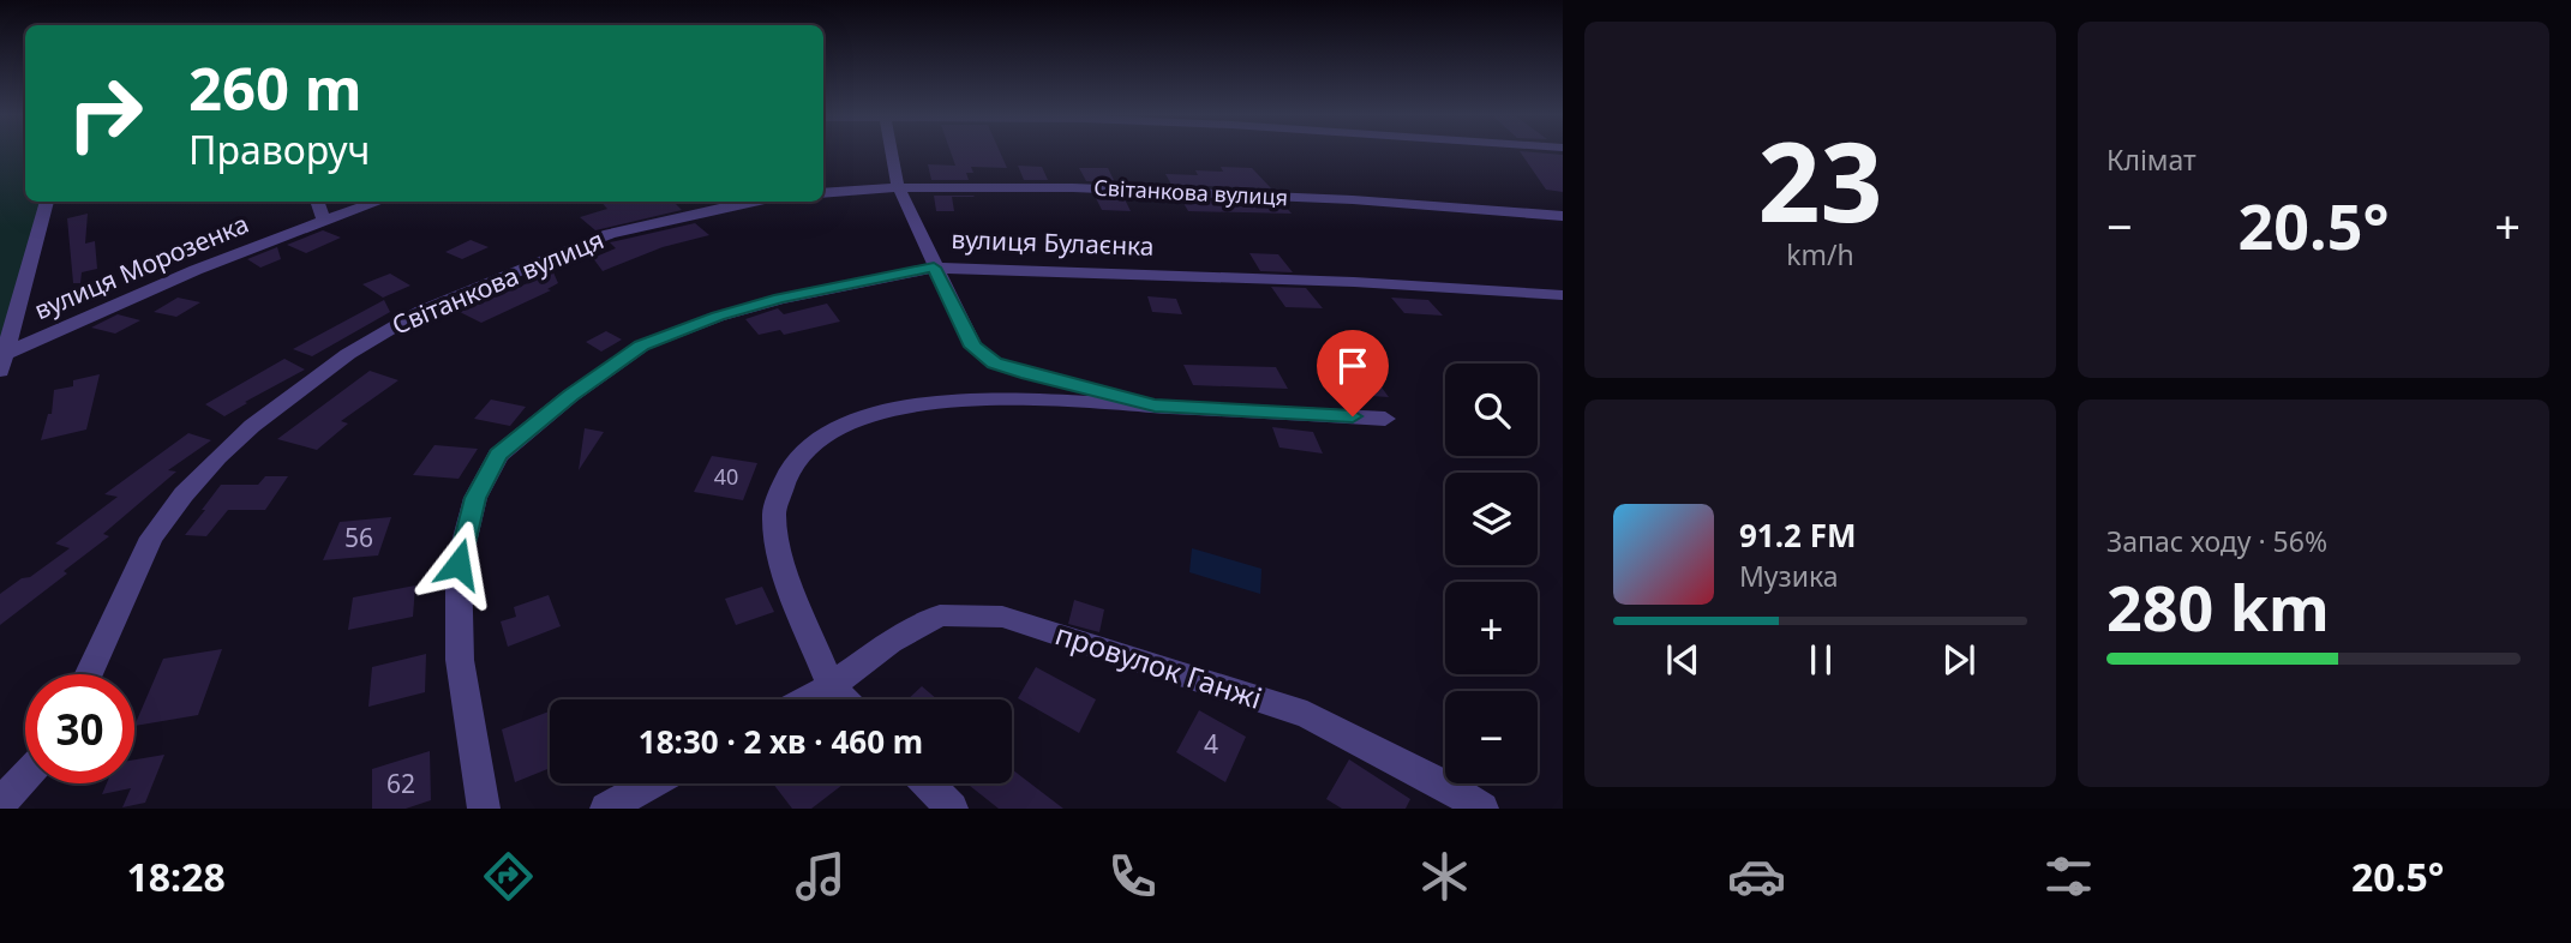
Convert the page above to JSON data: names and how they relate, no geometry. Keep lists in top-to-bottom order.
{
  "streets": {
    "street": [
      "Світанкова вулиця",
      "вулиця Булаєнка",
      "вулиця Морозенка",
      "провулок Ганжі"
    ]
  },
  "house_numbers": [
    "40",
    "56",
    "4",
    "62"
  ],
  "page": {
    "tile": [
      ["23", "km/h"],
      "Клімат",
      ["Запас ходу · 56%", "280 km"]
    ],
    "turn": ["260 m", "Праворуч"],
    "heat": ["−", "20.5°", "+"],
    "map_buttons": ["+", "−"],
    "song": ["91.2 FM", "Музика"],
    "limit": "30",
    "trip": "18:30 · 2 хв · 460 m",
    "tabs": ["18:28", "20.5°"]
  }
}
